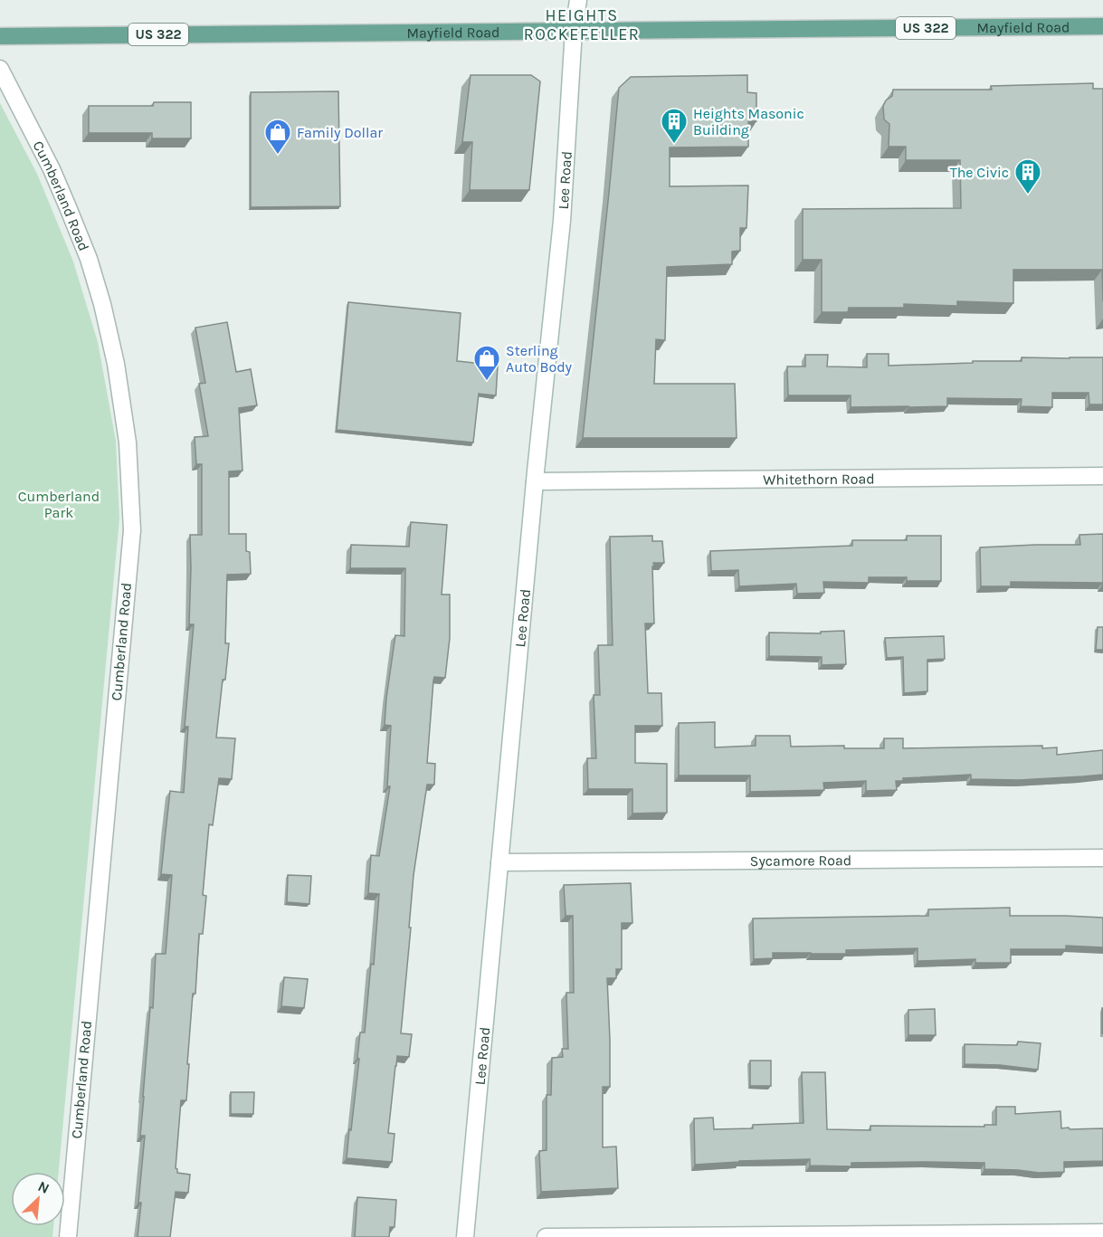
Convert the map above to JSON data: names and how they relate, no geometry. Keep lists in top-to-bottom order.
{
  "streets": {
    "main road": ["Mayfield Road", "US 322"],
    "street": [
      "Lee Road",
      "Cumberland Road",
      "Whitethorn Road",
      "Sycamore Road"
    ]
  },
  "crossings": [
    ["Mayfield Road", "Lee Road"],
    ["Lee Road", "Whitethorn Road"],
    ["Lee Road", "Sycamore Road"]
  ],
  "districts": ["HEIGHTS ROCKEFELLER"],
  "parks": ["Cumberland Park"],
  "places": {
    "building": ["Heights Masonic Building", "The Civic"],
    "shop": ["Family Dollar", "Sterling Auto Body"]
  },
  "north": "top right"
}
